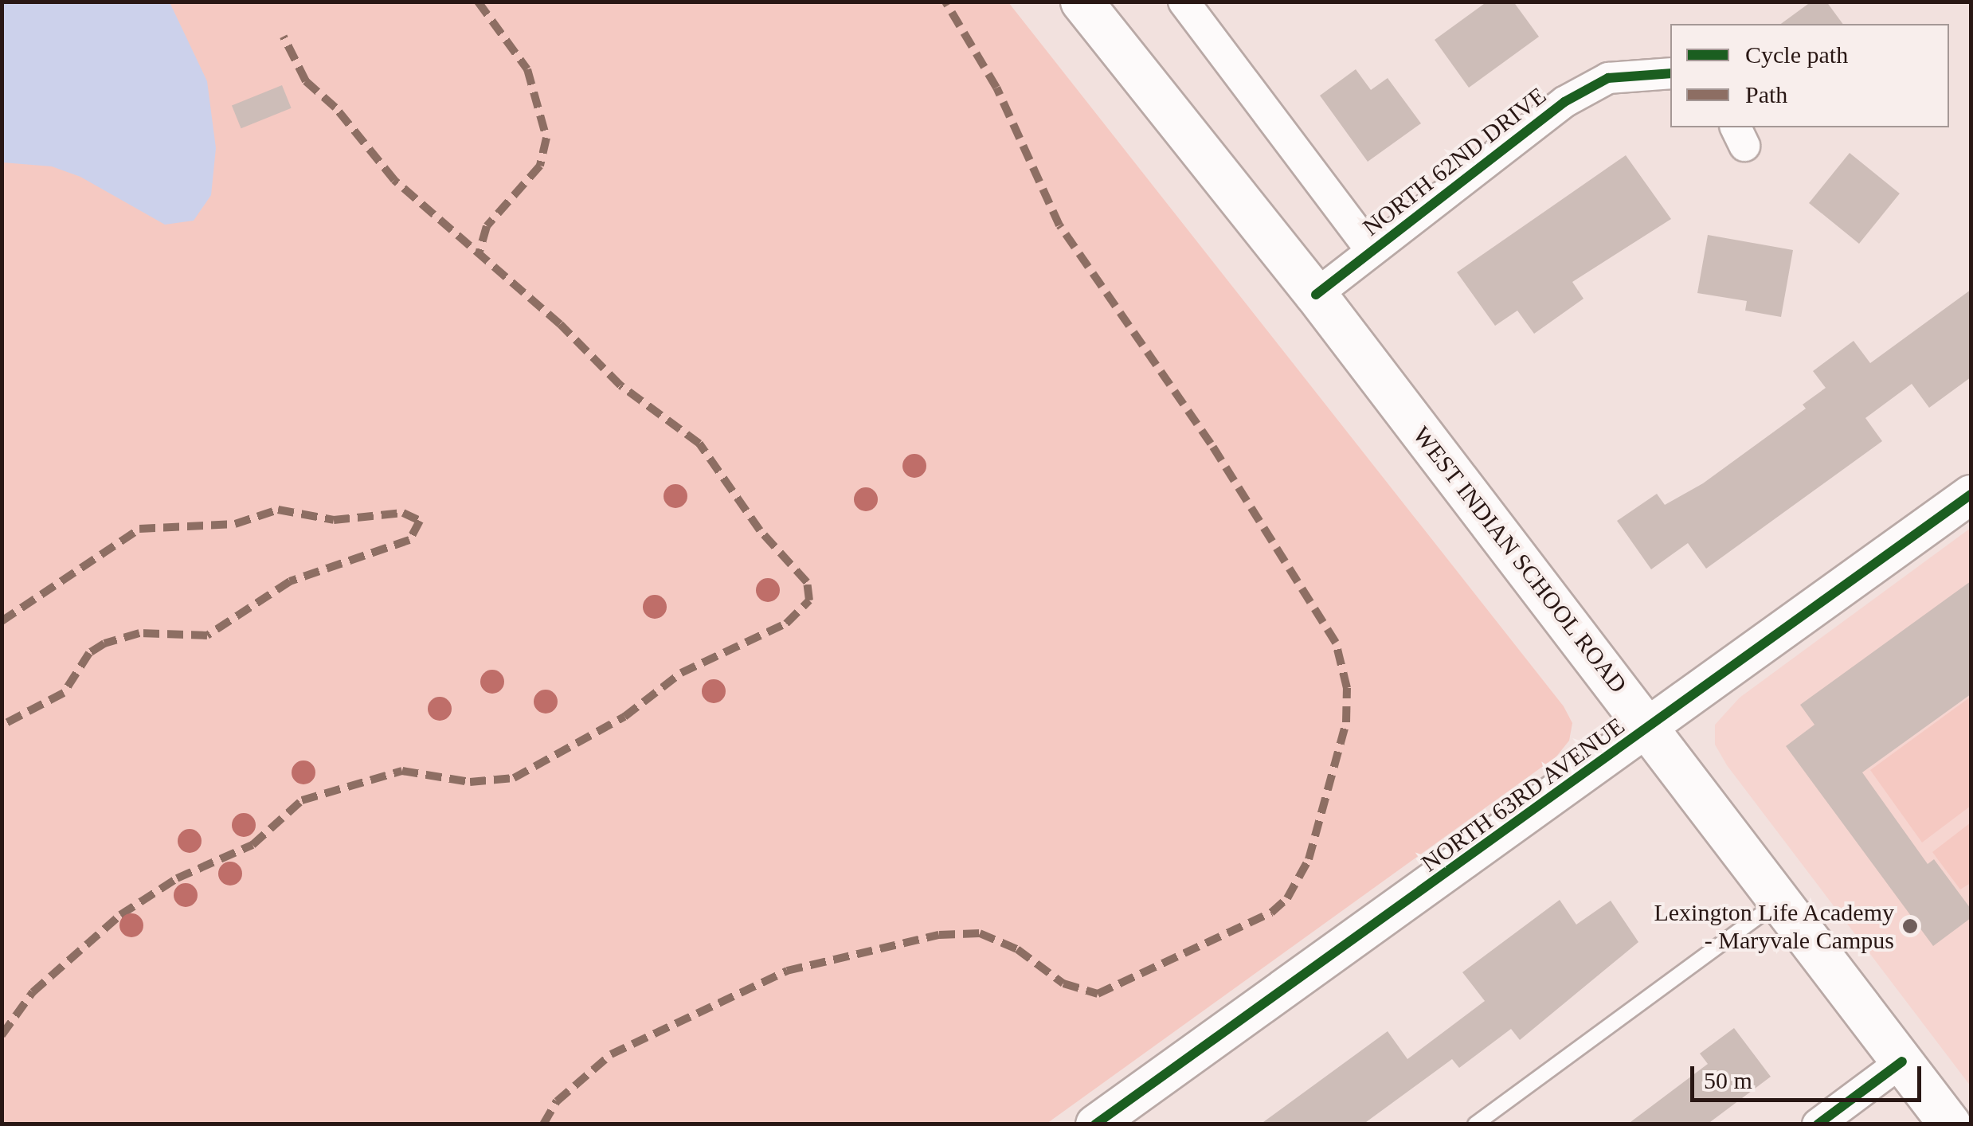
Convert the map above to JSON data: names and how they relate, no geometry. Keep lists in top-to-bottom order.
{
  "streets": {
    "main road": ["WEST INDIAN SCHOOL ROAD"],
    "street": ["NORTH 62ND DRIVE", "NORTH 63RD AVENUE"]
  },
  "crossings": [
    ["NORTH 62ND DRIVE", "WEST INDIAN SCHOOL ROAD"],
    ["WEST INDIAN SCHOOL ROAD", "NORTH 63RD AVENUE"]
  ],
  "places": ["Lexington Life Academy - Maryvale Campus"],
  "legend": ["Cycle path", "Path"],
  "scale_bar": "50 m"
}
